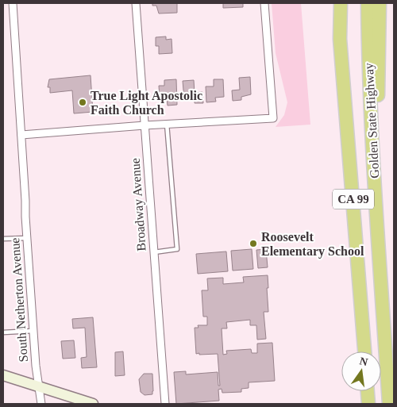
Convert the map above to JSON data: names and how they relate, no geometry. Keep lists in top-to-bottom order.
{
  "streets": {
    "highway": ["Golden State Highway", "CA 99"],
    "street": ["Broadway Avenue", "South Netherton Avenue"]
  },
  "places": ["True Light Apostolic Faith Church", "Roosevelt Elementary School"],
  "north": "top"
}
